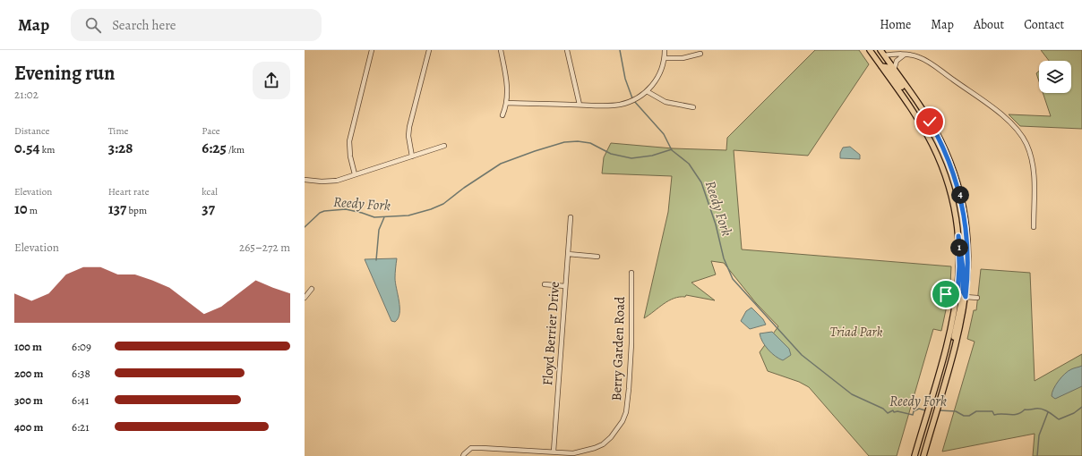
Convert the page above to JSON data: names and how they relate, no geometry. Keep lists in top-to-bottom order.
{
  "streets": {
    "street": ["Floyd Berrier Drive", "Berry Garden Road"]
  },
  "crossings": [
    ["Floyd Berrier Drive", "Berry Garden Road"]
  ],
  "water": ["Reedy Fork"],
  "parks": ["Triad Park"],
  "page": {
    "header": "Map",
    "search": "Search here",
    "nav": [
      "Home",
      "Map",
      "About",
      "Contact"
    ],
    "heading": ["Evening run", "21:02"],
    "stats": [
      ["Distance", "0.54 km"],
      ["Time", "3:28"],
      ["Pace", "6:25 /km"],
      ["Elevation", "10 m"],
      ["Heart rate", "137 bpm"],
      ["kcal", "37"]
    ],
    "pins": ["4", "1"],
    "chart": ["Elevation", "265–272 m"],
    "list": [
      {
        "name": "100 m",
        "note": "6:09"
      },
      {
        "name": "200 m",
        "note": "6:38"
      },
      {
        "name": "300 m",
        "note": "6:41"
      },
      {
        "name": "400 m",
        "note": "6:21"
      }
    ]
  }
}
